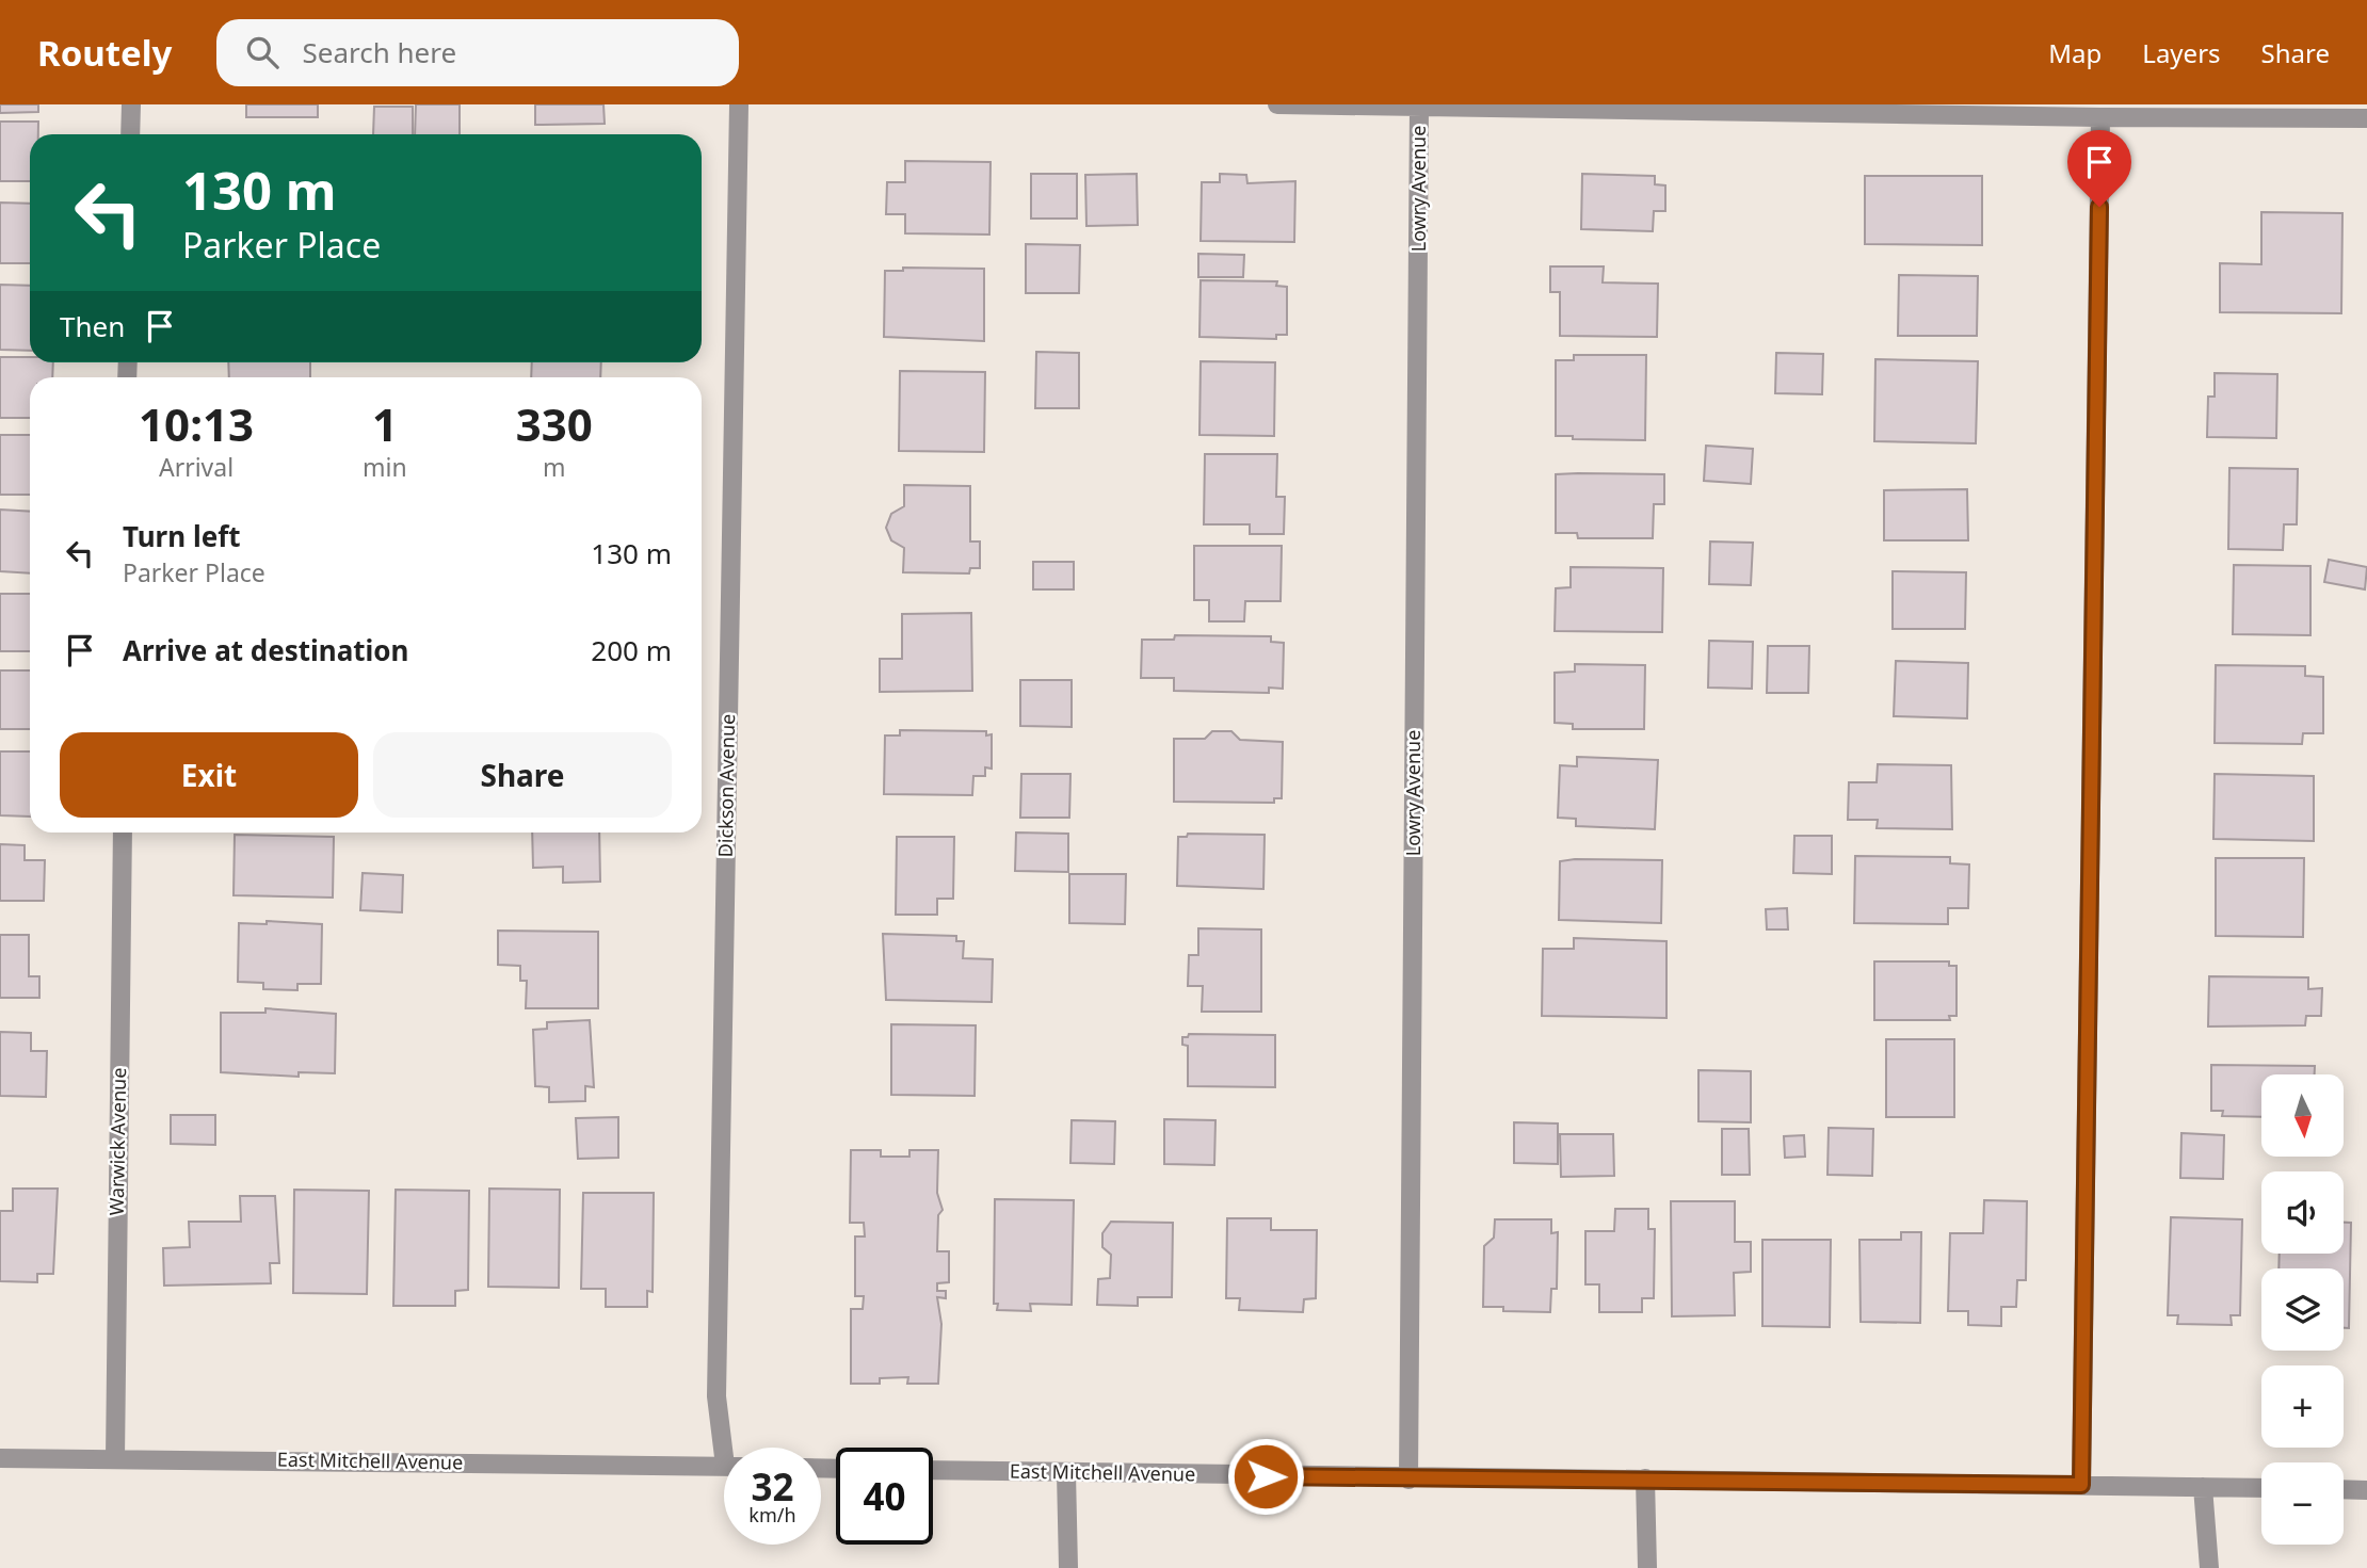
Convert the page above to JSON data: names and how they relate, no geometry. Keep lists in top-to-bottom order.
{
  "streets": {
    "street": [
      "Lowry Avenue",
      "Dickson Avenue",
      "Warwick Avenue",
      "East Mitchell Avenue"
    ]
  },
  "crossings": [
    ["Lowry Avenue", "East Mitchell Avenue"],
    ["Warwick Avenue", "East Mitchell Avenue"]
  ],
  "north": "bottom",
  "page": {
    "header": "Routely",
    "search": "Search here",
    "nav": ["Map", "Layers", "Share"],
    "turn": ["130 m", "Parker Place"],
    "then": "Then",
    "eta": [
      "10:13",
      "Arrival",
      "1",
      "min",
      "330",
      "m"
    ],
    "list": [
      {
        "name": "Turn left",
        "note": "Parker Place",
        "value": "130 m"
      },
      {
        "name": "Arrive at destination",
        "value": "200 m"
      }
    ],
    "buttons": ["Exit", "Share"],
    "map_buttons": ["+", "−"],
    "speed": "32 km/h",
    "limit": "40"
  }
}
